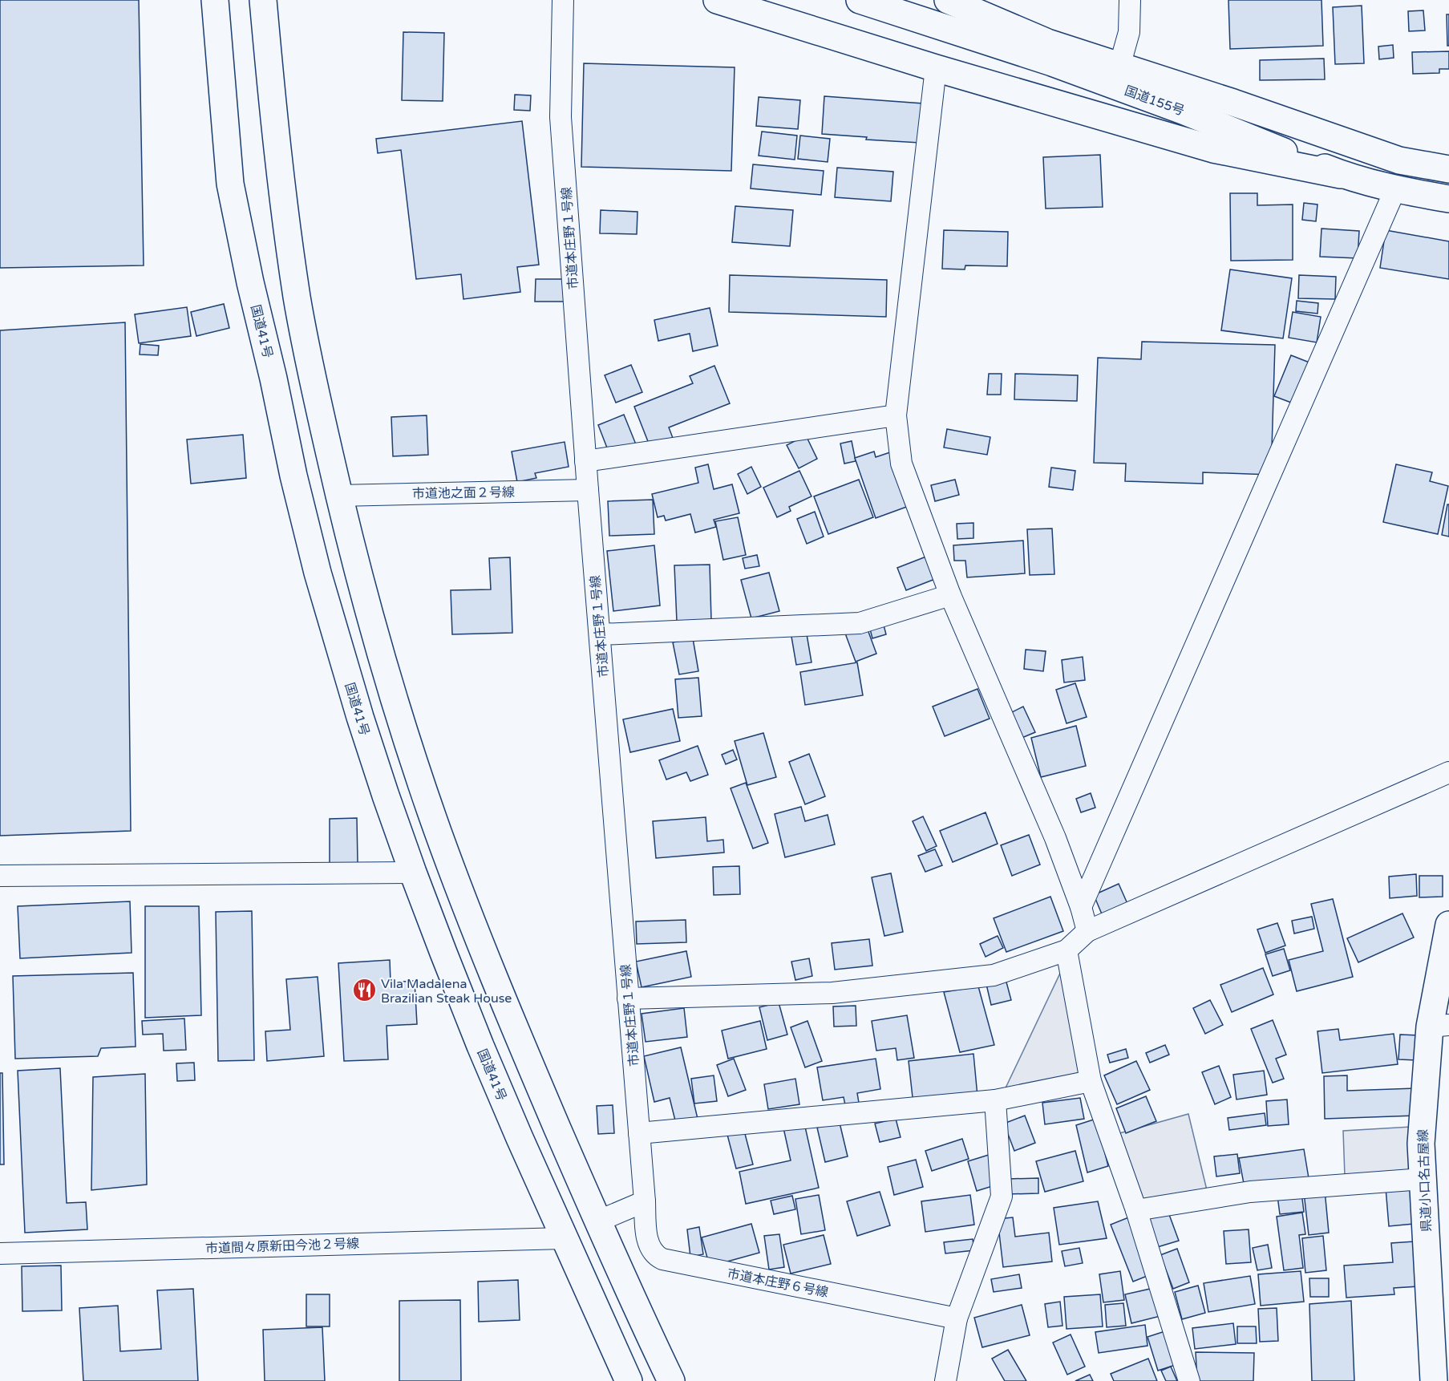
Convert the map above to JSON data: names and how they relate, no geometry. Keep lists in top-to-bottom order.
{
  "streets": {
    "main road": ["国道155号", "国道41号", "県道小口名古屋線"],
    "street": [
      "市道本庄野１号線",
      "市道池之面２号線",
      "市道間々原新田今池２号線",
      "市道本庄野６号線"
    ]
  },
  "crossings": [
    ["市道本庄野１号線", "市道池之面２号線"],
    ["市道本庄野１号線", "市道本庄野６号線"],
    ["国道41号", "市道間々原新田今池２号線"]
  ],
  "places": {
    "restaurant": ["Vila Madalena Brazilian Steak House"]
  }
}
